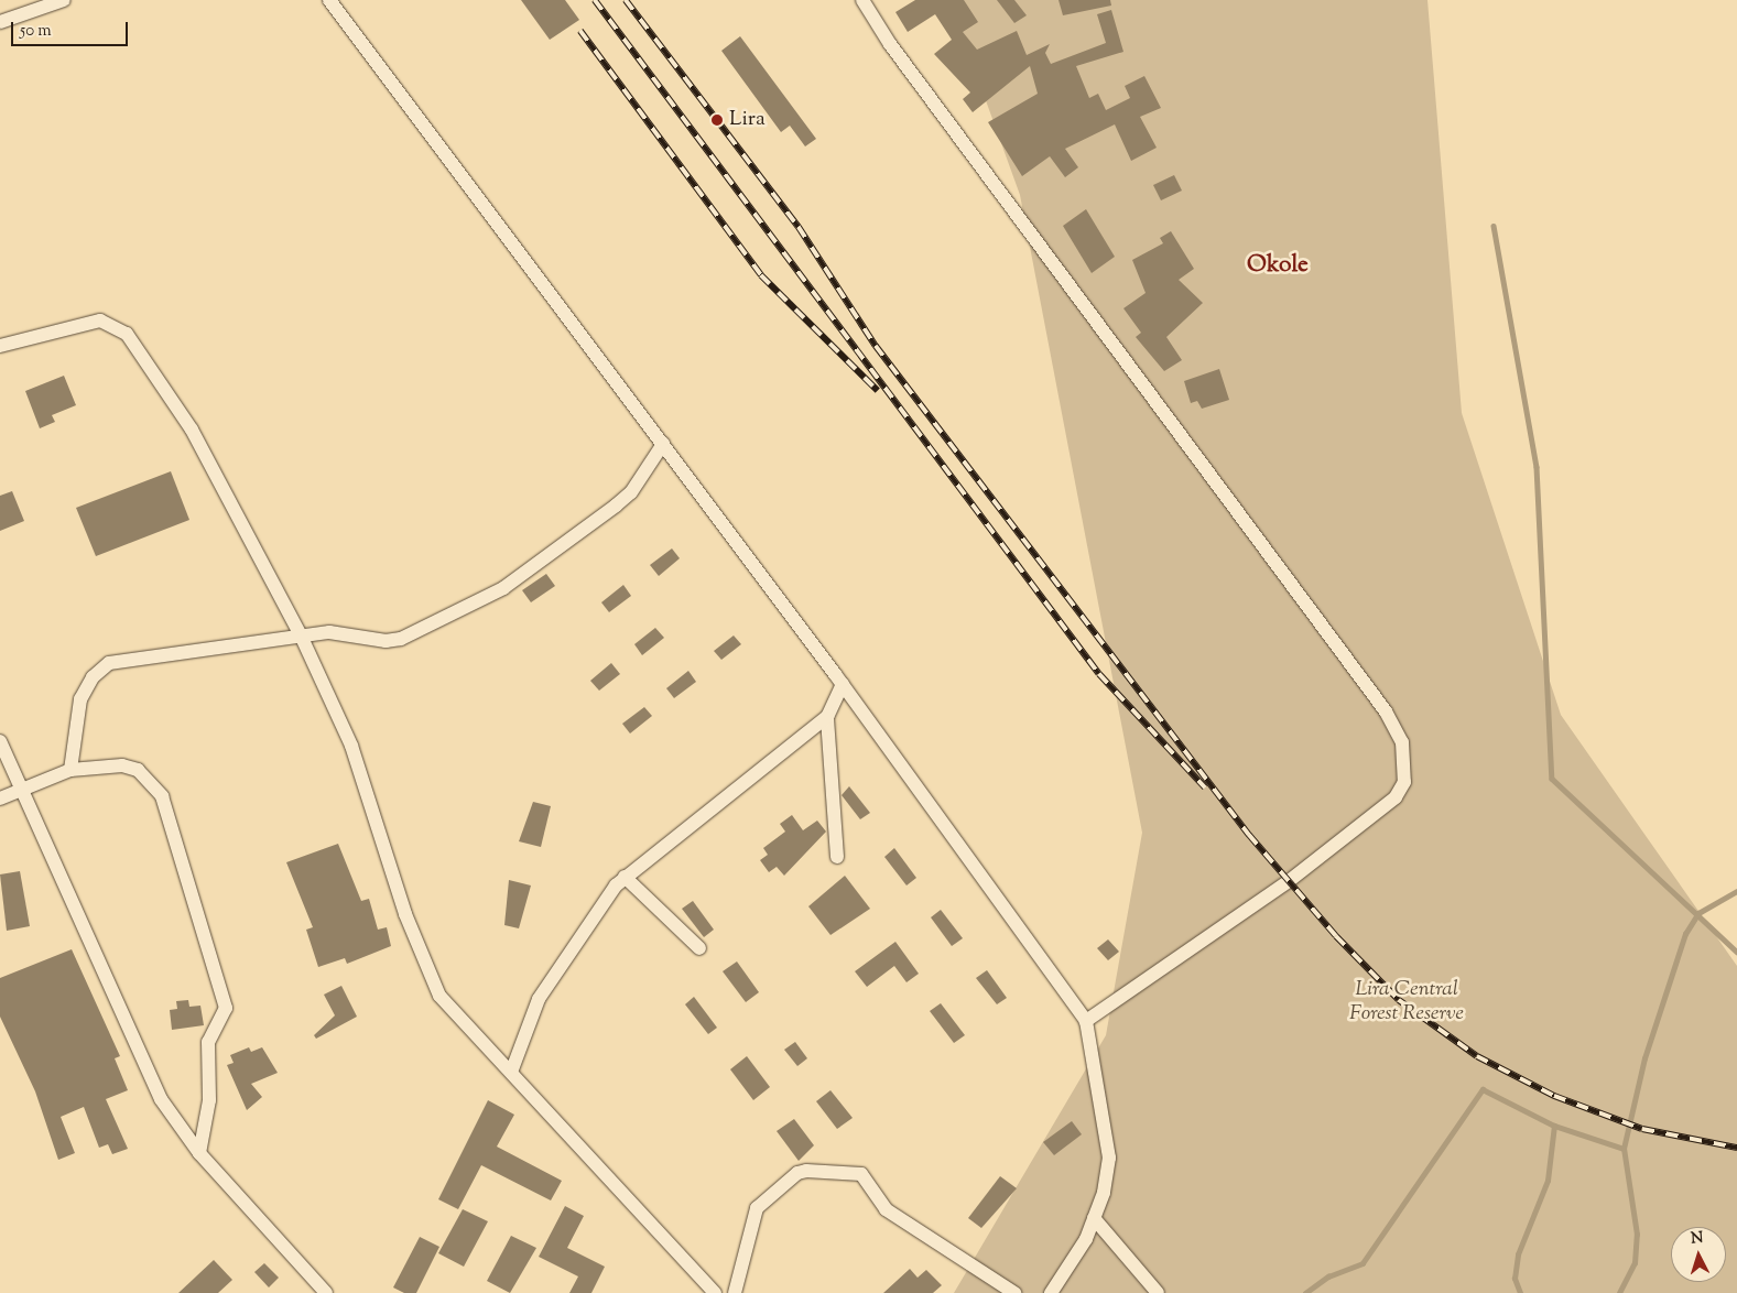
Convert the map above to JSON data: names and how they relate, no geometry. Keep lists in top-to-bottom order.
{
  "districts": ["Okole"],
  "parks": ["Lira Central Forest Reserve"],
  "places": ["Lira"],
  "scale_bar": "50 m",
  "north": "top"
}
